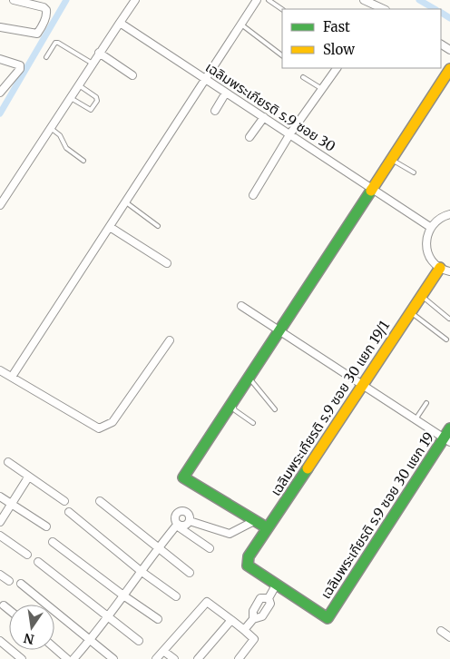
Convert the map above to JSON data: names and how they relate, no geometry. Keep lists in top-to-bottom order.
{
  "streets": {
    "street": ["เฉลิมพระเกียรติ ร.9 ซอย 30", "เฉลิมพระเกียรติ ร.9 ซอย 30 แยก 19/1", "เฉลิมพระเกียรติ ร.9 ซอย 30 แยก 19"]
  },
  "crossings": [
    ["เฉลิมพระเกียรติ ร.9 ซอย 30 แยก 19/1", "เฉลิมพระเกียรติ ร.9 ซอย 30 แยก 19"]
  ],
  "legend": ["Fast", "Slow"],
  "north": "bottom"
}
